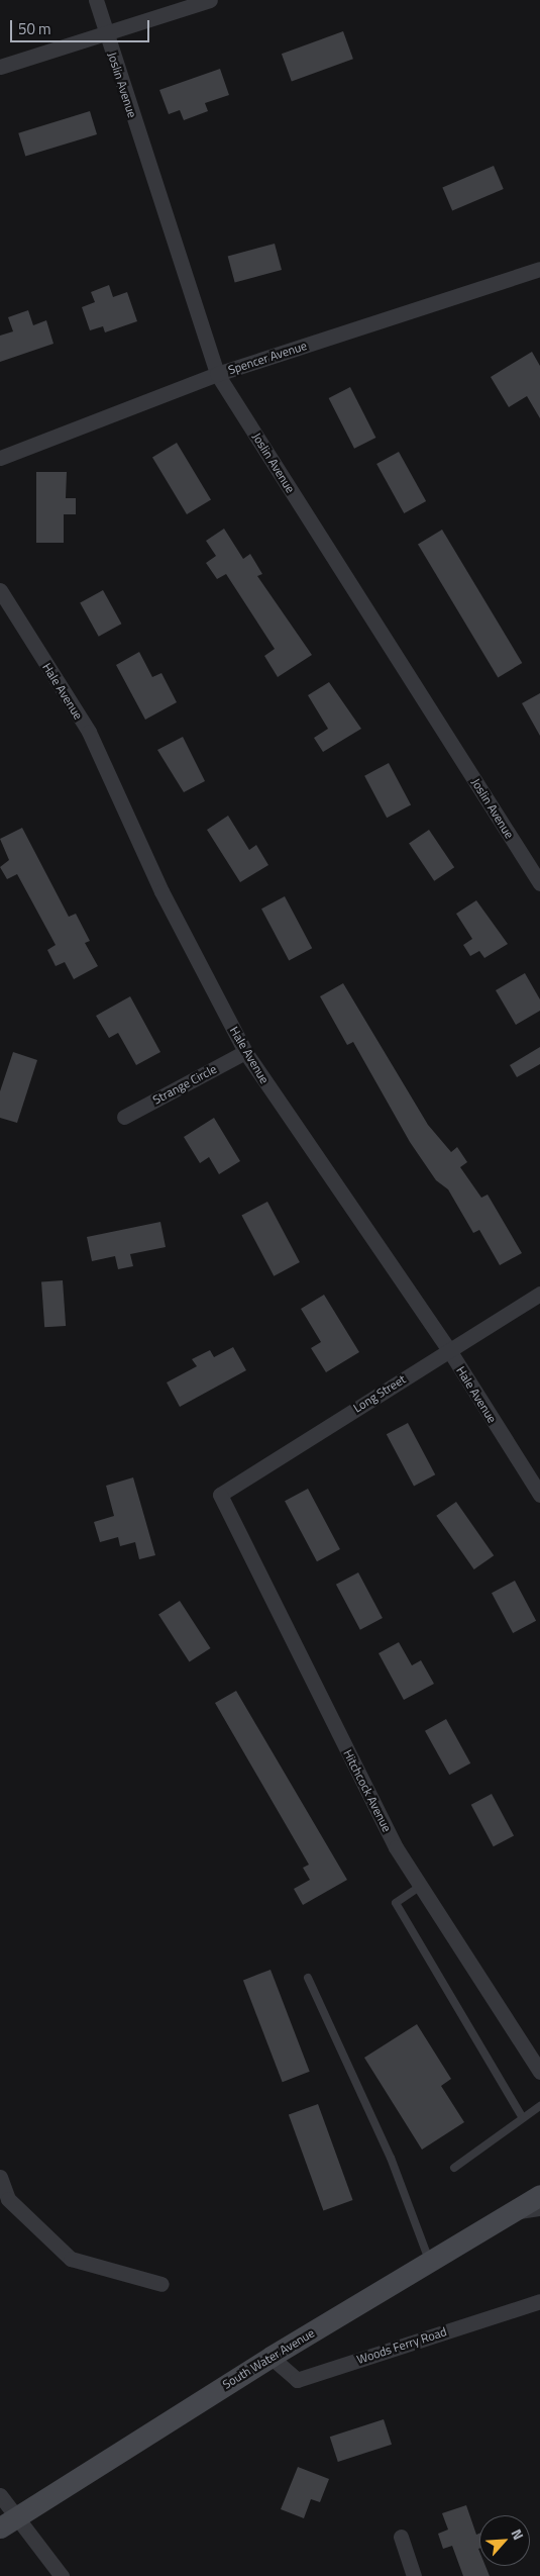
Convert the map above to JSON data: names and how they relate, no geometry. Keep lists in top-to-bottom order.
{
  "streets": {
    "main road": ["South Water Avenue"],
    "street": [
      "Joslin Avenue",
      "Spencer Avenue",
      "Hale Avenue",
      "Strange Circle",
      "Long Street",
      "Hitchcock Avenue",
      "Woods Ferry Road"
    ]
  },
  "crossings": [
    ["Joslin Avenue", "Spencer Avenue"],
    ["Hale Avenue", "Strange Circle"],
    ["Hale Avenue", "Long Street"],
    ["Long Street", "Hitchcock Avenue"],
    ["Woods Ferry Road", "South Water Avenue"]
  ],
  "scale_bar": "50 m",
  "north": "top right"
}
